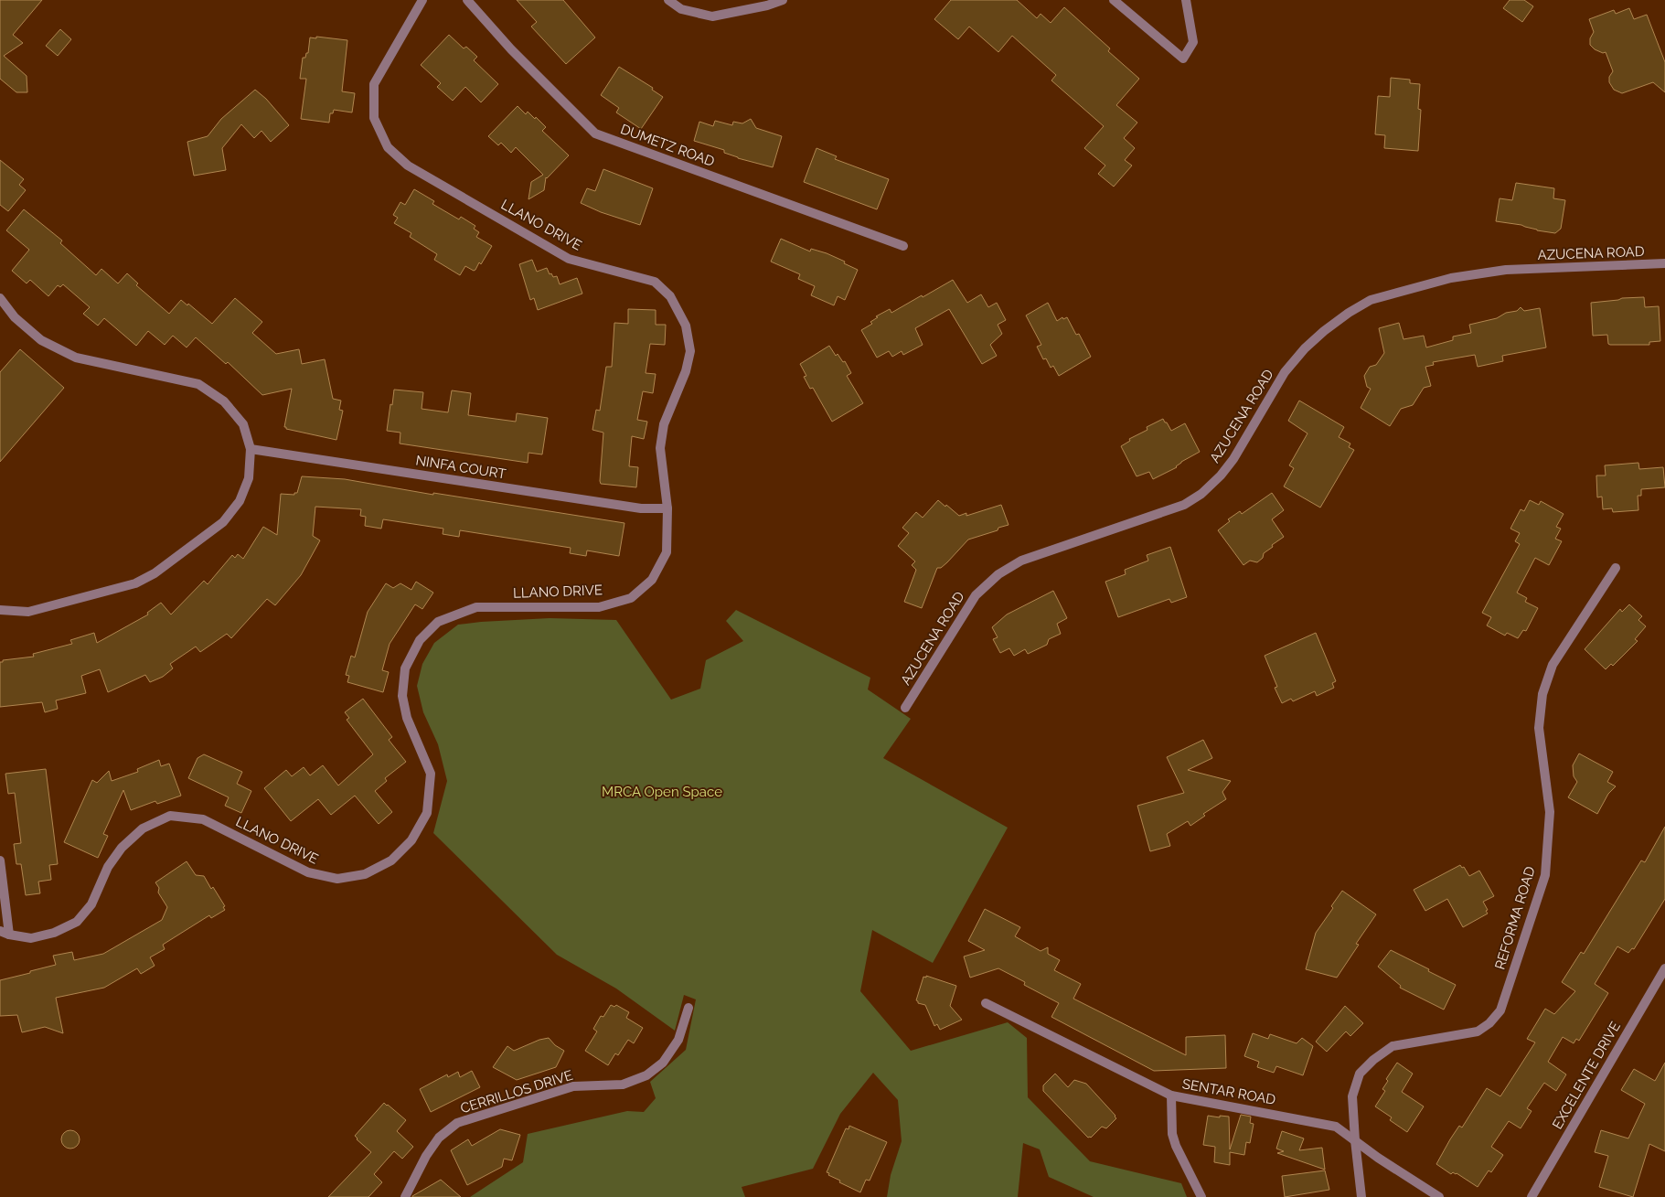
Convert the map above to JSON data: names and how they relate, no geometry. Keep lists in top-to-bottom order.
{
  "streets": {
    "street": [
      "DUMETZ ROAD",
      "LLANO DRIVE",
      "AZUCENA ROAD",
      "NINFA COURT",
      "REFORMA ROAD",
      "EXCELENTE DRIVE",
      "CERRILLOS DRIVE",
      "SENTAR ROAD"
    ]
  },
  "crossings": [
    ["LLANO DRIVE", "NINFA COURT"],
    ["REFORMA ROAD", "SENTAR ROAD"]
  ],
  "parks": ["MRCA Open Space"]
}
